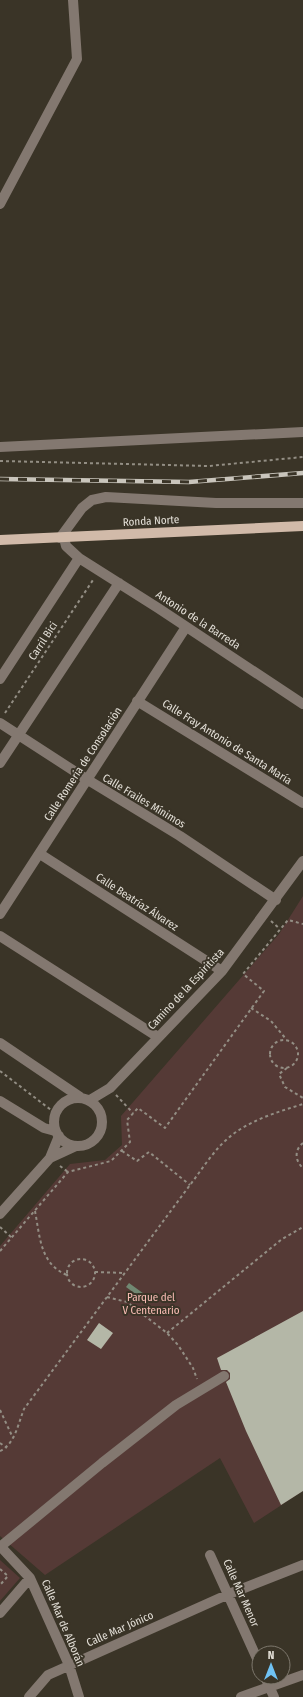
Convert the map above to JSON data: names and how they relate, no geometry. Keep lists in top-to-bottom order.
{
  "streets": {
    "main road": ["Ronda Norte"],
    "street": [
      "Antonio de la Barreda",
      "Calle Fray Antonio de Santa María",
      "Calle Romería de Consolación",
      "Calle Frailes Mínimos",
      "Calle Beatríaz Álvarez",
      "Camino de la Espiritista",
      "Calle Mar Menor",
      "Calle Mar de Alborán",
      "Calle Mar Jónico"
    ],
    "path": ["Carril Bici"]
  },
  "crossings": [
    ["Ronda Norte", "Antonio de la Barreda"],
    ["Antonio de la Barreda", "Carril Bici"],
    ["Antonio de la Barreda", "Calle Romería de Consolación"],
    ["Carril Bici", "Calle Frailes Mínimos"],
    ["Calle Fray Antonio de Santa María", "Calle Romería de Consolación"],
    ["Calle Romería de Consolación", "Calle Frailes Mínimos"],
    ["Calle Romería de Consolación", "Calle Beatríaz Álvarez"],
    ["Calle Frailes Mínimos", "Camino de la Espiritista"],
    ["Calle Beatríaz Álvarez", "Camino de la Espiritista"],
    ["Calle Mar Menor", "Calle Mar Jónico"],
    ["Calle Mar de Alborán", "Calle Mar Jónico"]
  ],
  "parks": ["Parque del V Centenario"],
  "north": "top"
}
